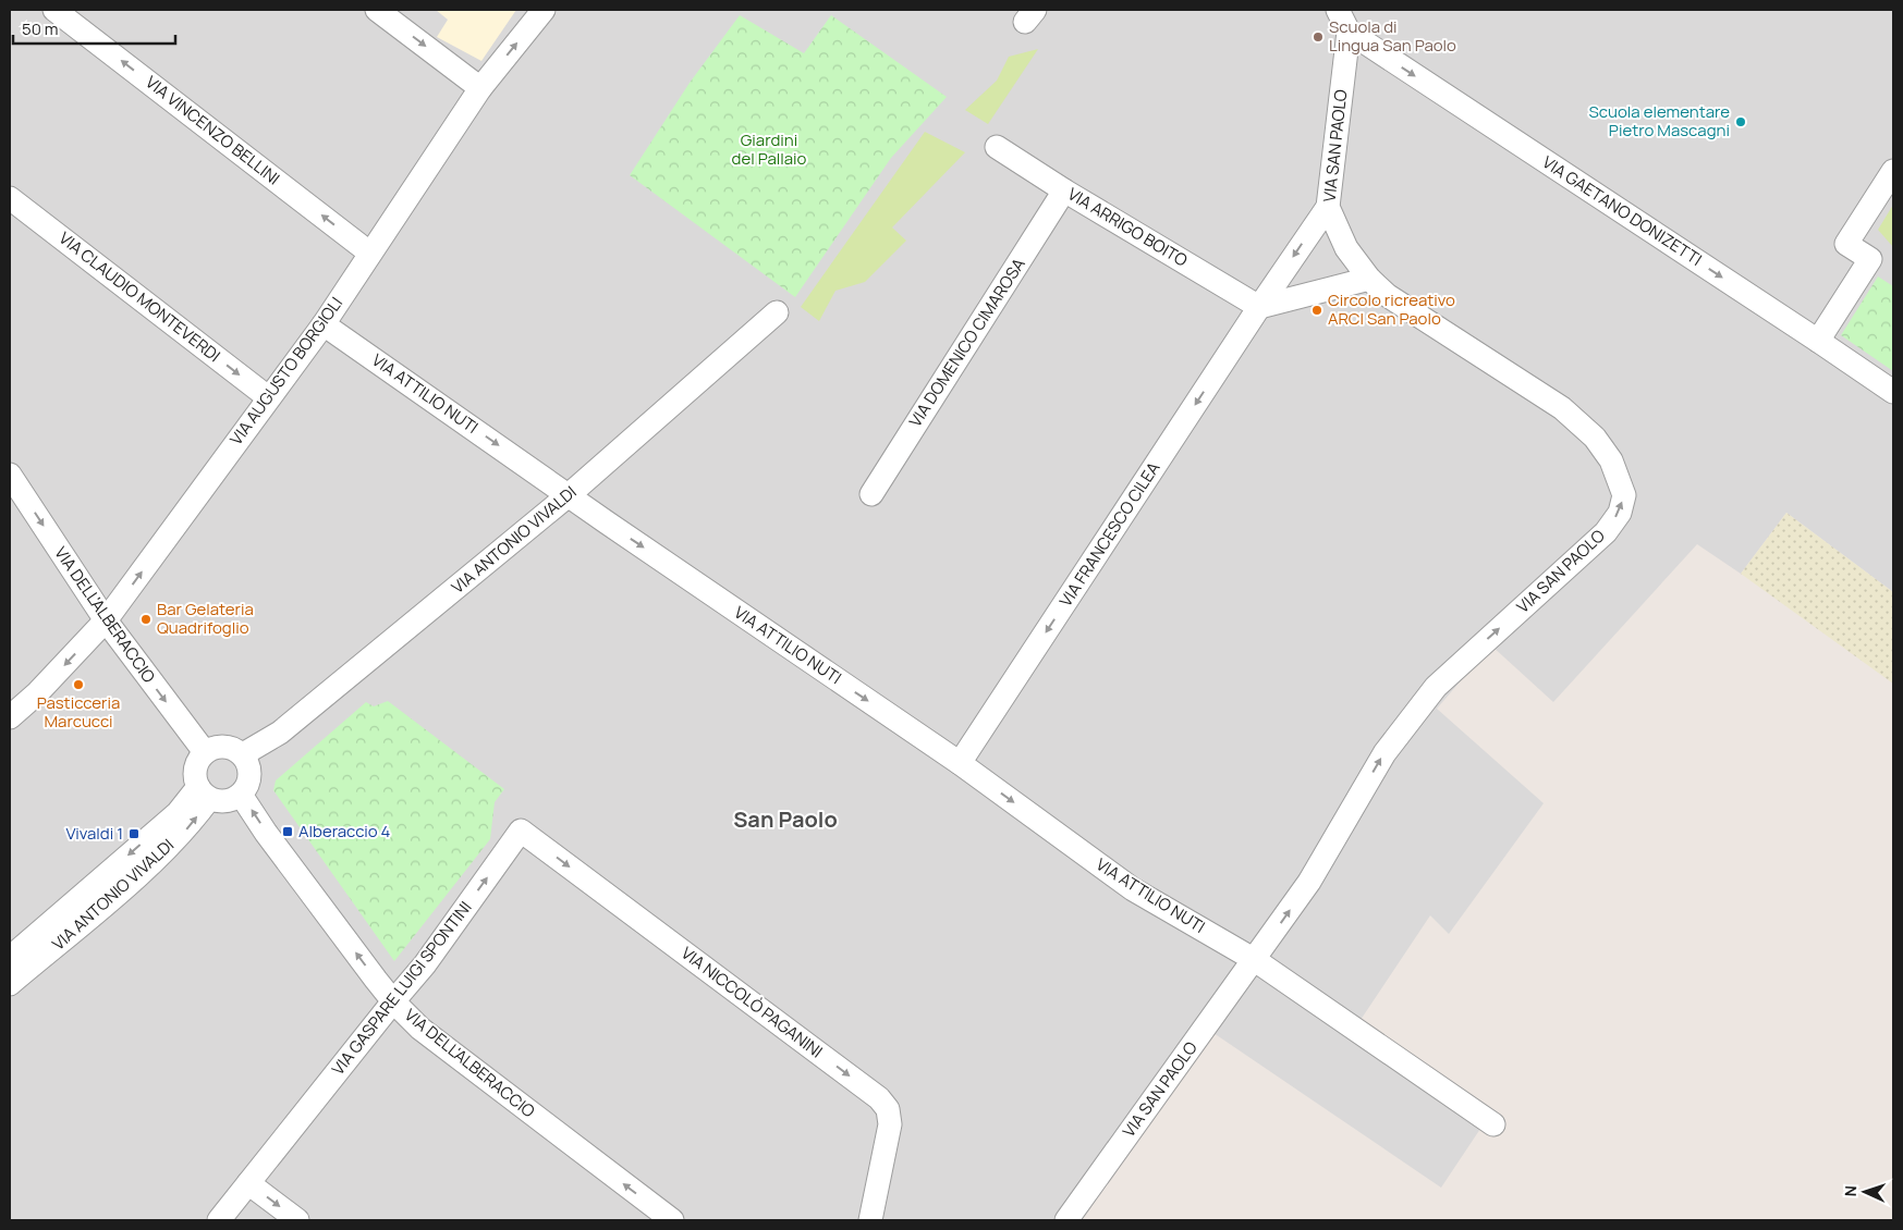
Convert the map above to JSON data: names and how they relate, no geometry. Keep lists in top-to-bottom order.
{
  "streets": {
    "street": [
      "VIA VINCENZO BELLINI",
      "VIA SAN PAOLO",
      "VIA GAETANO DONIZETTI",
      "VIA ARRIGO BOITO",
      "VIA CLAUDIO MONTEVERDI",
      "VIA DOMENICO CIMAROSA",
      "VIA AUGUSTO BORGIOLI",
      "VIA ATTILIO NUTI",
      "VIA FRANCESCO CILEA",
      "VIA ANTONIO VIVALDI",
      "VIA DELL'ALBERACCIO",
      "VIA GASPARE LUIGI SPONTINI",
      "VIA NICCOLÒ PAGANINI"
    ]
  },
  "crossings": [
    ["VIA VINCENZO BELLINI", "VIA AUGUSTO BORGIOLI"],
    ["VIA SAN PAOLO", "VIA GAETANO DONIZETTI"],
    ["VIA SAN PAOLO", "VIA ATTILIO NUTI"],
    ["VIA SAN PAOLO", "VIA FRANCESCO CILEA"],
    ["VIA ARRIGO BOITO", "VIA DOMENICO CIMAROSA"],
    ["VIA ARRIGO BOITO", "VIA FRANCESCO CILEA"],
    ["VIA CLAUDIO MONTEVERDI", "VIA AUGUSTO BORGIOLI"],
    ["VIA AUGUSTO BORGIOLI", "VIA ATTILIO NUTI"],
    ["VIA AUGUSTO BORGIOLI", "VIA DELL'ALBERACCIO"],
    ["VIA ATTILIO NUTI", "VIA FRANCESCO CILEA"],
    ["VIA ATTILIO NUTI", "VIA ANTONIO VIVALDI"],
    ["VIA ANTONIO VIVALDI", "VIA DELL'ALBERACCIO"],
    ["VIA DELL'ALBERACCIO", "VIA GASPARE LUIGI SPONTINI"],
    ["VIA GASPARE LUIGI SPONTINI", "VIA NICCOLÒ PAGANINI"]
  ],
  "one_way": [
    "VIA GAETANO DONIZETTI",
    "VIA CLAUDIO MONTEVERDI",
    "VIA ATTILIO NUTI",
    "VIA FRANCESCO CILEA",
    "VIA GASPARE LUIGI SPONTINI",
    "VIA NICCOLÒ PAGANINI"
  ],
  "districts": ["San Paolo"],
  "parks": ["Giardini del Pallaio"],
  "places": {
    "other": [
      "Scuola di Lingua San Paolo",
      "Scuola elementare Pietro Mascagni",
      "Circolo ricreativo ARCI San Paolo",
      "Bar Gelateria Quadrifoglio",
      "Pasticceria Marcucci"
    ],
    "transit": ["Alberaccio 4", "Vivaldi 1"]
  },
  "scale_bar": "50 m",
  "north": "left"
}
